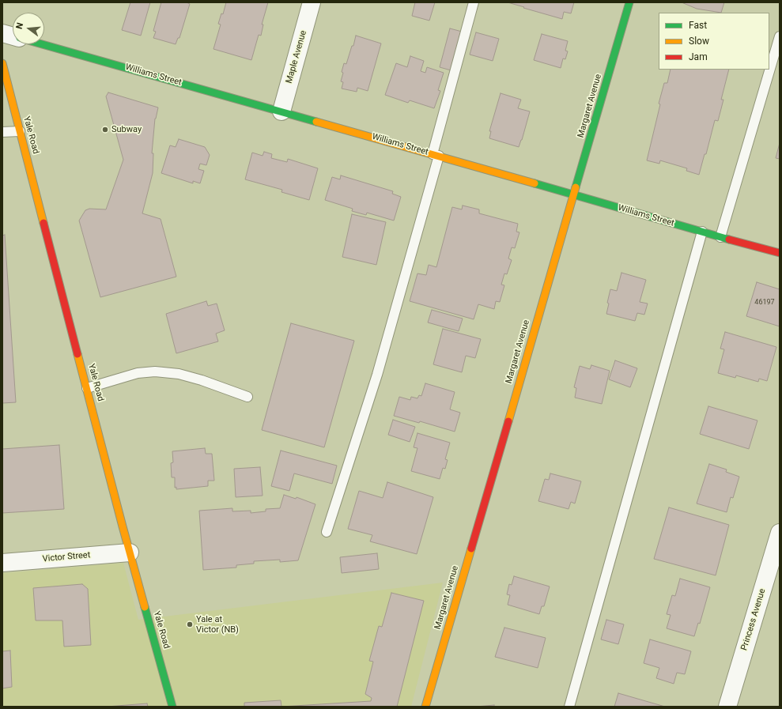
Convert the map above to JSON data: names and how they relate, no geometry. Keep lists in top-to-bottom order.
{
  "streets": {
    "street": [
      "Maple Avenue",
      "Williams Street",
      "Margaret Avenue",
      "Yale Road",
      "Victor Street",
      "Princess Avenue"
    ]
  },
  "crossings": [
    ["Maple Avenue", "Williams Street"],
    ["Williams Street", "Margaret Avenue"],
    ["Yale Road", "Victor Street"]
  ],
  "places": ["Subway", "Yale at Victor (NB)"],
  "house_numbers": ["46197"],
  "legend": ["Fast", "Slow", "Jam"],
  "north": "left"
}
